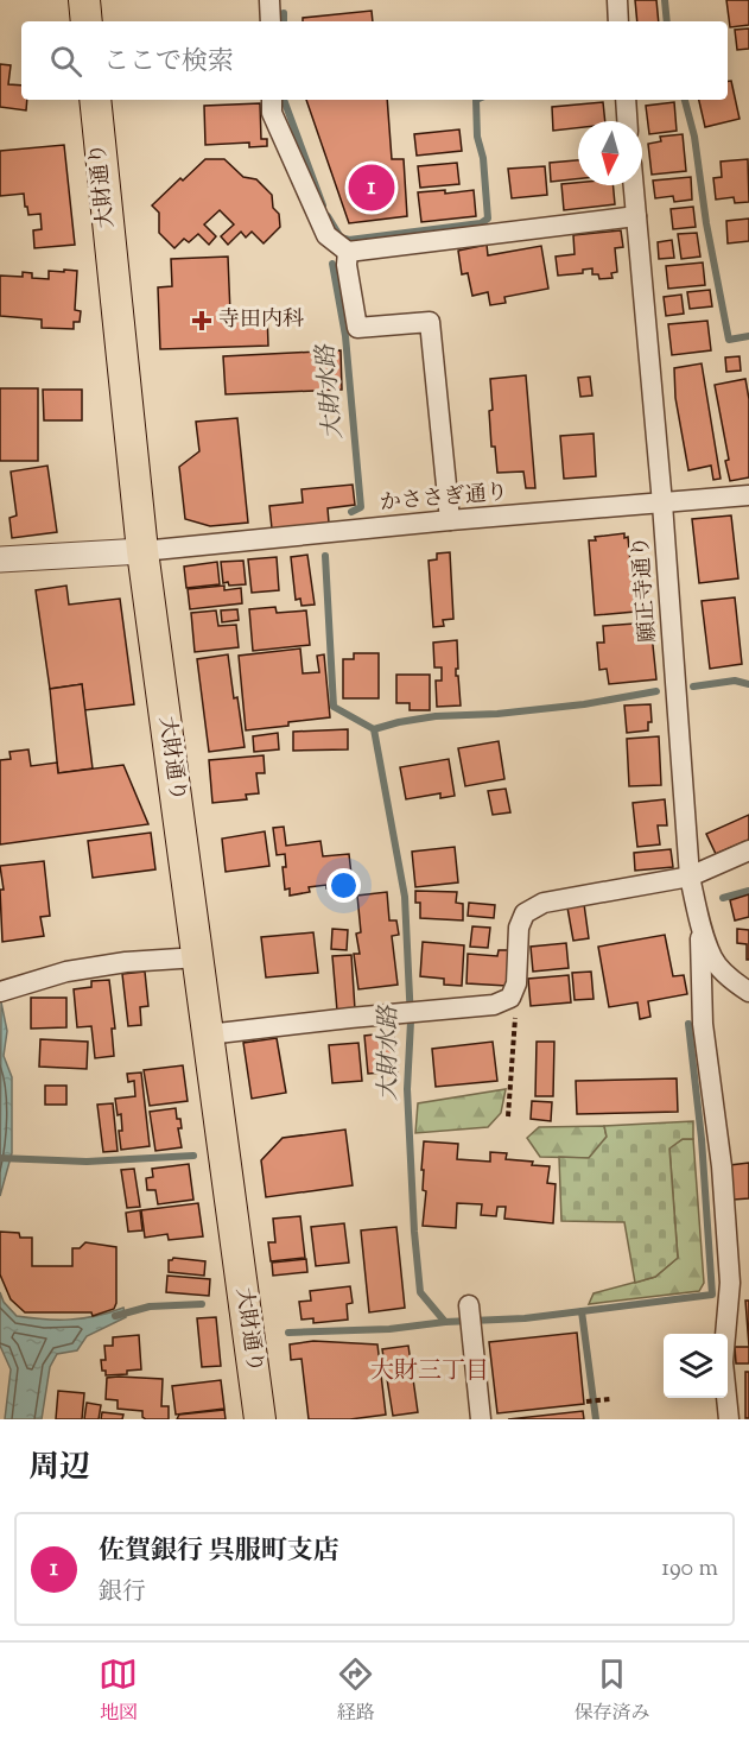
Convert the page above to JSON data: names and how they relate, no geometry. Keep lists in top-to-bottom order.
{
  "streets": {
    "main road": ["大財通り"],
    "street": ["かささぎ通り", "願正寺通り"]
  },
  "crossings": [
    ["大財通り", "かささぎ通り"],
    ["かささぎ通り", "願正寺通り"]
  ],
  "districts": ["大財三丁目"],
  "water": ["大財水路"],
  "places": {
    "health": ["寺田内科"]
  },
  "north": "bottom",
  "page": {
    "search": "ここで検索",
    "pins": "1",
    "heading": "周辺",
    "list": [
      {
        "mark": "1",
        "name": "佐賀銀行 呉服町支店",
        "note": "銀行",
        "value": "190 m"
      }
    ],
    "nav": ["地図", "経路", "保存済み"]
  }
}
